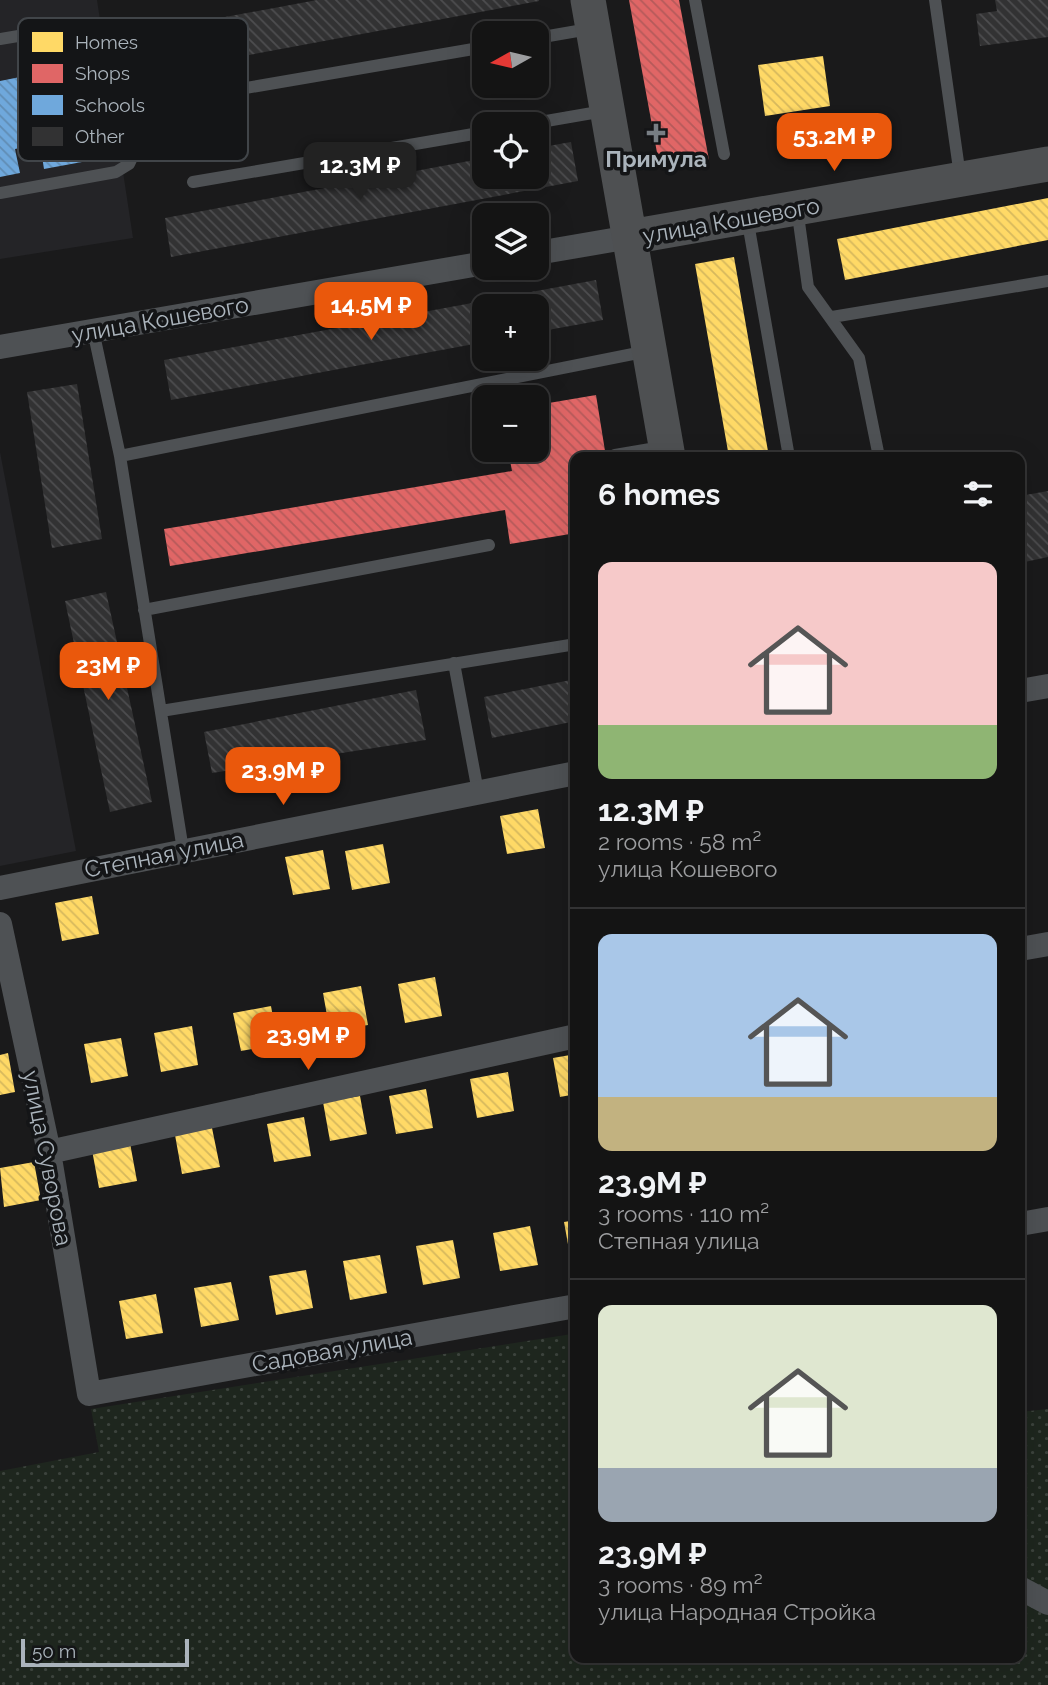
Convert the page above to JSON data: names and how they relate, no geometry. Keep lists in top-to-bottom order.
{
  "streets": {
    "street": [
      "улица Кошевого",
      "Степная улица",
      "улица Суворова",
      "Садовая улица"
    ]
  },
  "crossings": [
    ["улица Суворова", "Садовая улица"]
  ],
  "places": {
    "health": ["Примула"]
  },
  "legend": [
    "Homes",
    "Shops",
    "Schools",
    "Other"
  ],
  "scale_bar": "50 m",
  "north": "left",
  "page": {
    "map_buttons": ["+", "−"],
    "price": [
      "53.2M ₽",
      "12.3M ₽",
      "14.5M ₽",
      "23M ₽",
      "23.9M ₽",
      "23.9M ₽"
    ],
    "heading": "6 homes",
    "list": [
      {
        "name": "12.3M ₽",
        "note": "2 rooms · 58 m² · улица Кошевого"
      },
      {
        "name": "23.9M ₽",
        "note": "3 rooms · 110 m² · Степная улица"
      },
      {
        "name": "23.9M ₽",
        "note": "3 rooms · 89 m² · улица Народная Стройка"
      }
    ],
    "scale": "50 m"
  }
}
